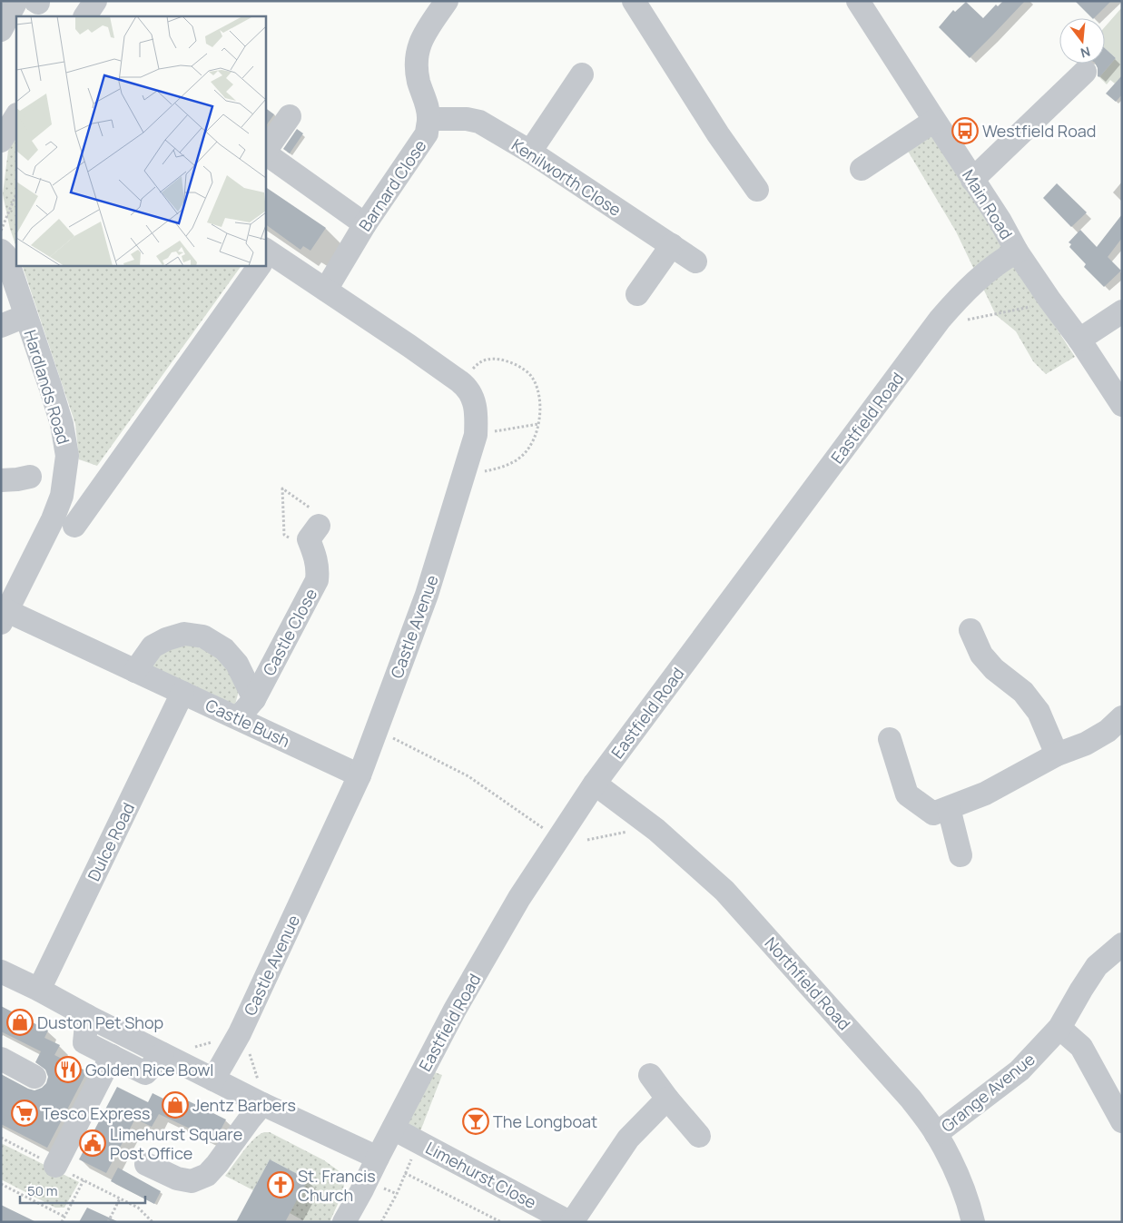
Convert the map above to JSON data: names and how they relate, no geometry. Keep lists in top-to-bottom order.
{
  "streets": {
    "street": [
      "Kenilworth Close",
      "Barnard Close",
      "Main Road",
      "Hardlands Road",
      "Eastfield Road",
      "Castle Avenue",
      "Castle Close",
      "Castle Bush",
      "Dulce Road",
      "Northfield Road",
      "Grange Avenue",
      "Limehurst Close"
    ]
  },
  "crossings": [
    ["Kenilworth Close", "Barnard Close"],
    ["Barnard Close", "Castle Avenue"],
    ["Main Road", "Eastfield Road"],
    ["Hardlands Road", "Castle Bush"],
    ["Eastfield Road", "Northfield Road"],
    ["Eastfield Road", "Limehurst Close"],
    ["Castle Avenue", "Castle Bush"],
    ["Castle Close", "Castle Bush"],
    ["Castle Bush", "Dulce Road"],
    ["Northfield Road", "Grange Avenue"]
  ],
  "places": {
    "bus stop": ["Westfield Road"],
    "shop": ["Duston Pet Shop", "Jentz Barbers"],
    "restaurant": ["Golden Rice Bowl"],
    "supermarket": ["Tesco Express"],
    "bar": ["The Longboat"],
    "public building": ["Limehurst Square Post Office"],
    "church": ["St. Francis Church"]
  },
  "scale_bar": "50 m",
  "north": "bottom"
}
